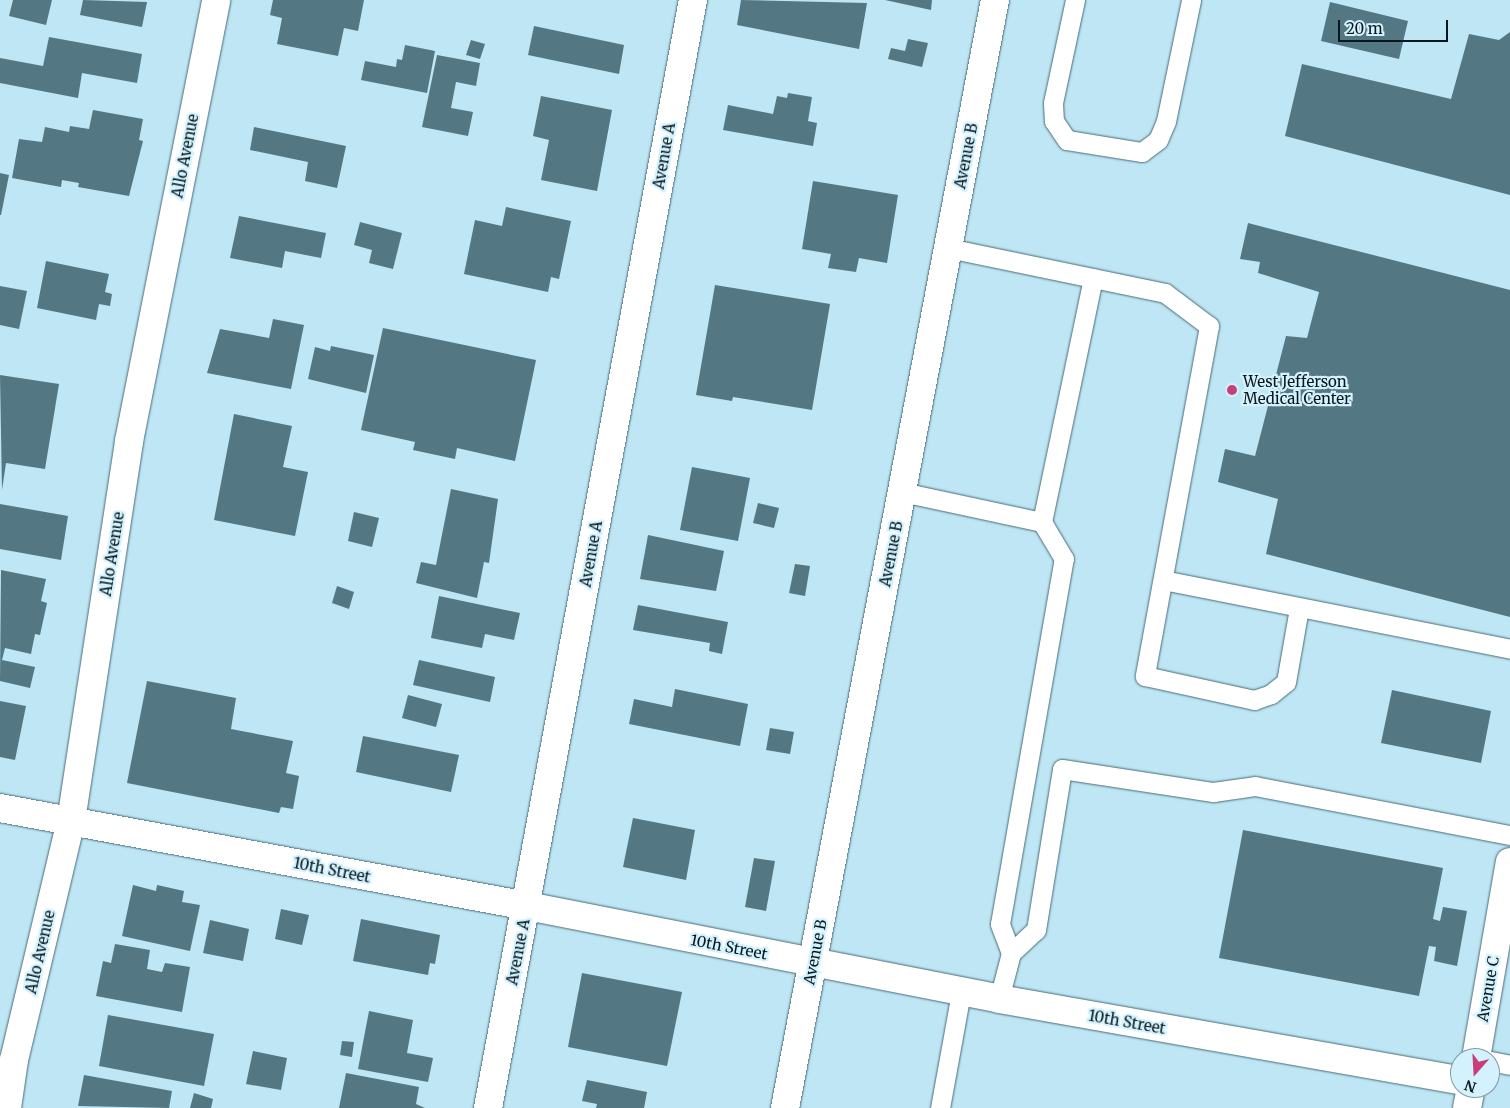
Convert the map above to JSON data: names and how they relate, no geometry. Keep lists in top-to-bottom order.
{
  "streets": {
    "street": [
      "Allo Avenue",
      "Avenue A",
      "Avenue B",
      "10th Street",
      "Avenue C"
    ]
  },
  "crossings": [
    ["Allo Avenue", "10th Street"],
    ["Avenue A", "10th Street"],
    ["Avenue B", "10th Street"]
  ],
  "places": ["West Jefferson Medical Center"],
  "scale_bar": "20 m",
  "north": "bottom"
}
